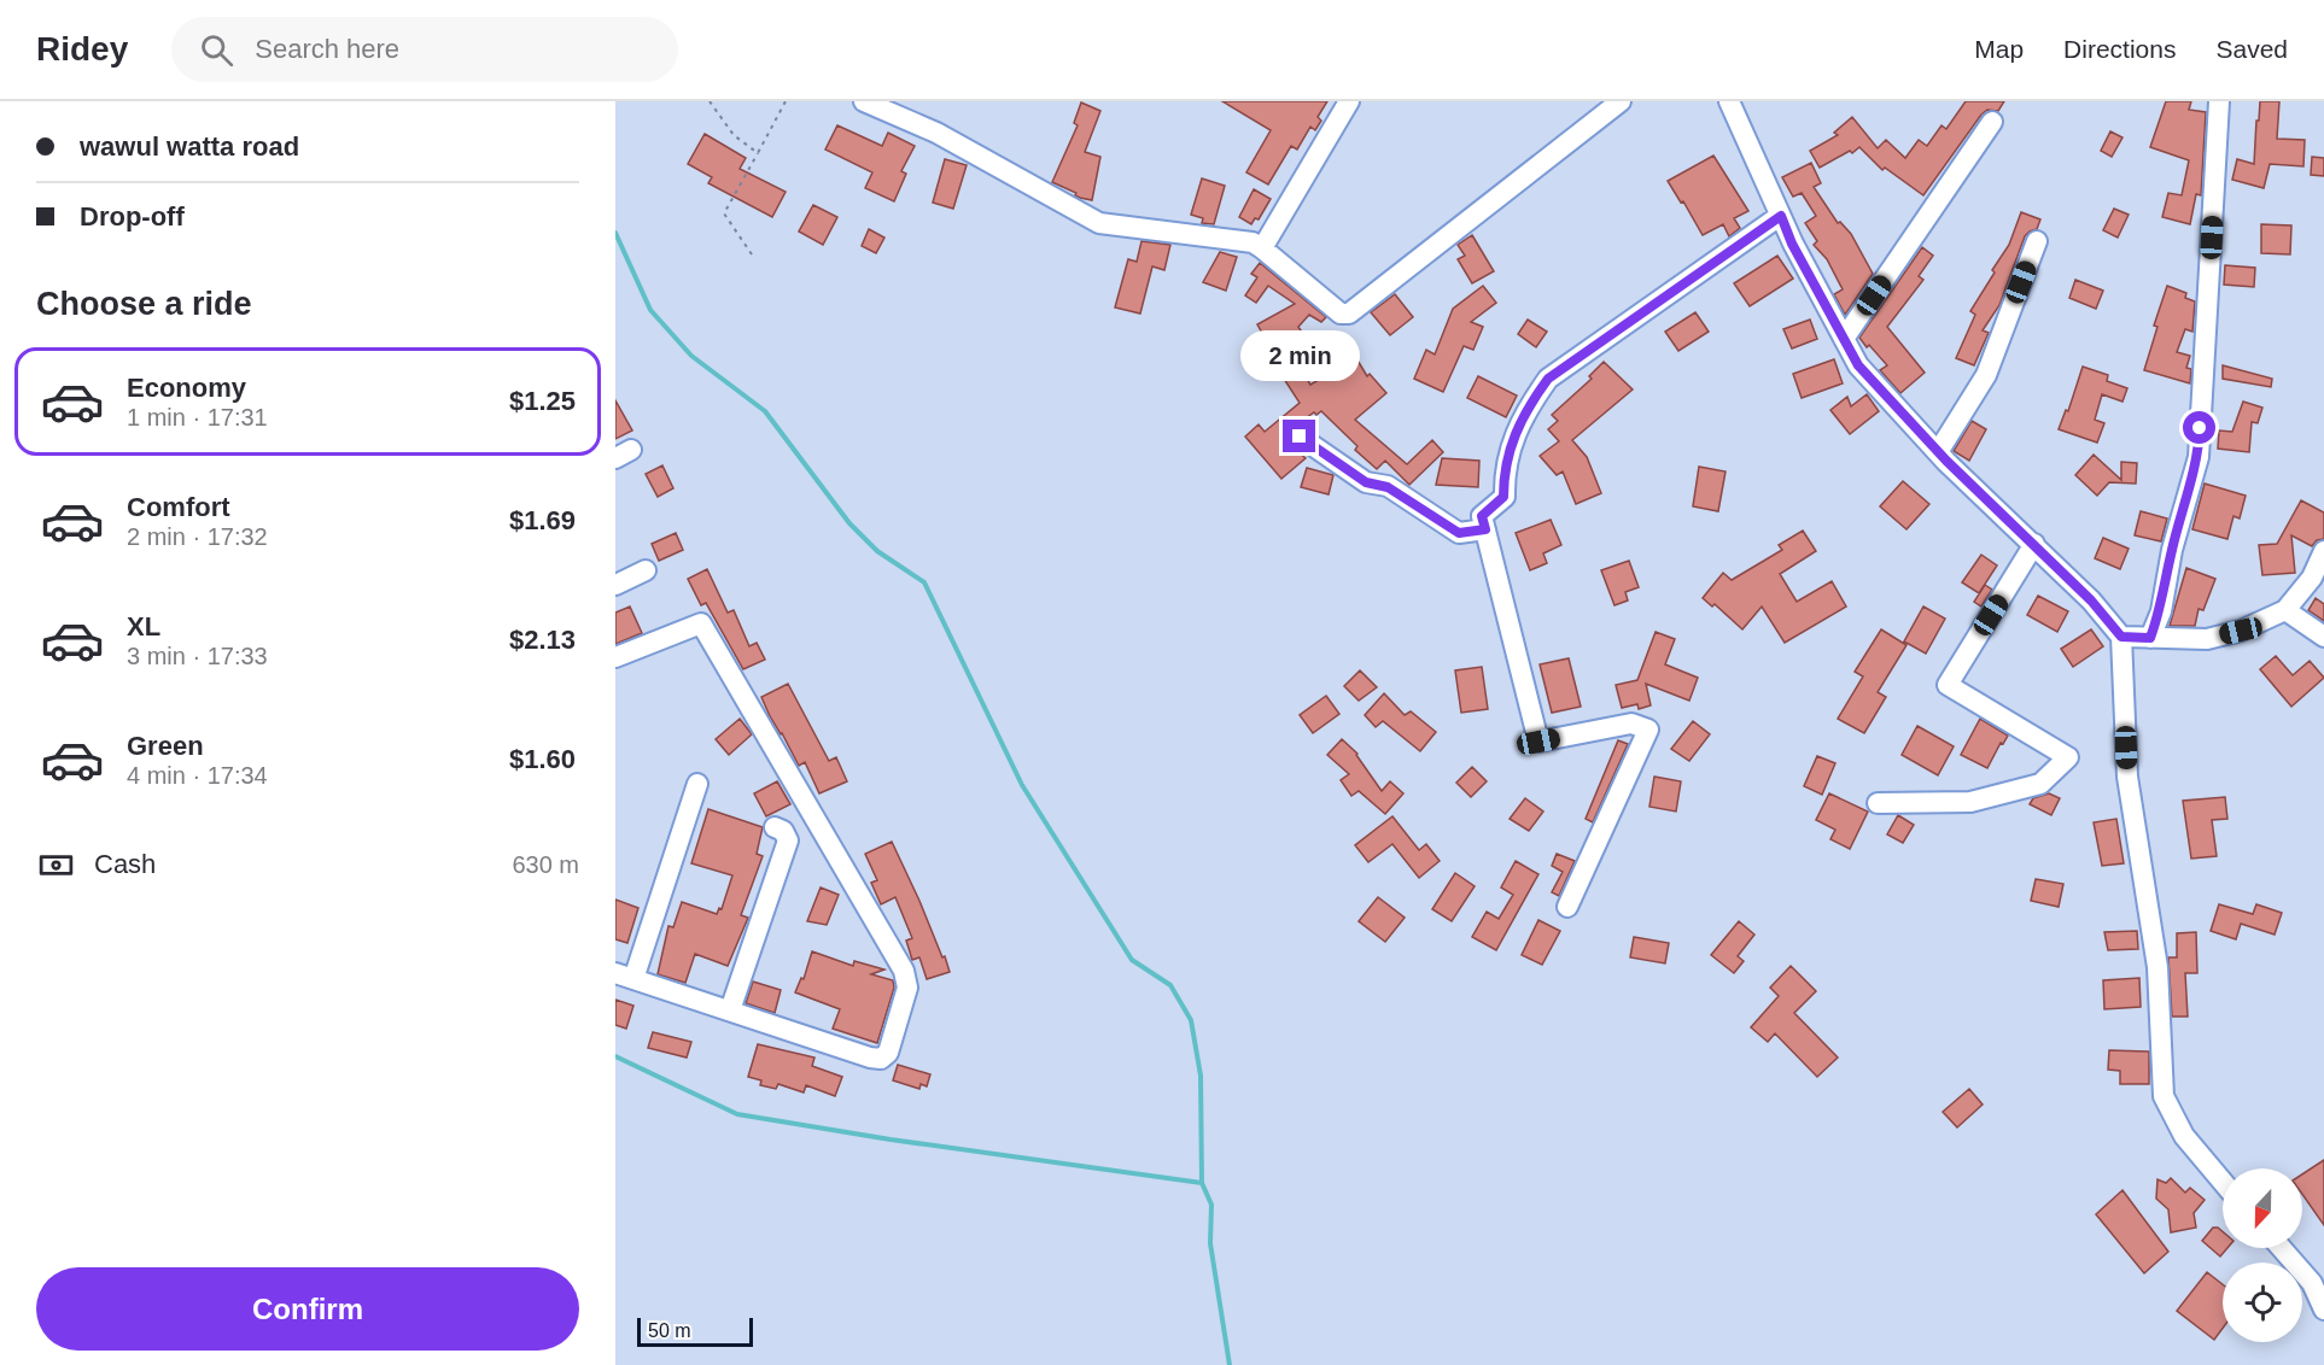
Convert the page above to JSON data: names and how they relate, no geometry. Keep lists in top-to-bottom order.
{
  "scale_bar": "50 m",
  "north": "bottom",
  "page": {
    "header": "Ridey",
    "search": "Search here",
    "nav": ["Map", "Directions", "Saved"],
    "banner": ["wawul watta road", "Drop-off"],
    "heading": "Choose a ride",
    "bubble": "2 min",
    "list": [
      {
        "name": "Economy",
        "note": "1 min · 17:31",
        "value": "$1.25"
      },
      {
        "name": "Comfort",
        "note": "2 min · 17:32",
        "value": "$1.69"
      },
      {
        "name": "XL",
        "note": "3 min · 17:33",
        "value": "$2.13"
      },
      {
        "name": "Green",
        "note": "4 min · 17:34",
        "value": "$1.60"
      }
    ],
    "pay": ["Cash", "630 m"],
    "buttons": "Confirm",
    "scale": "50 m"
  }
}
